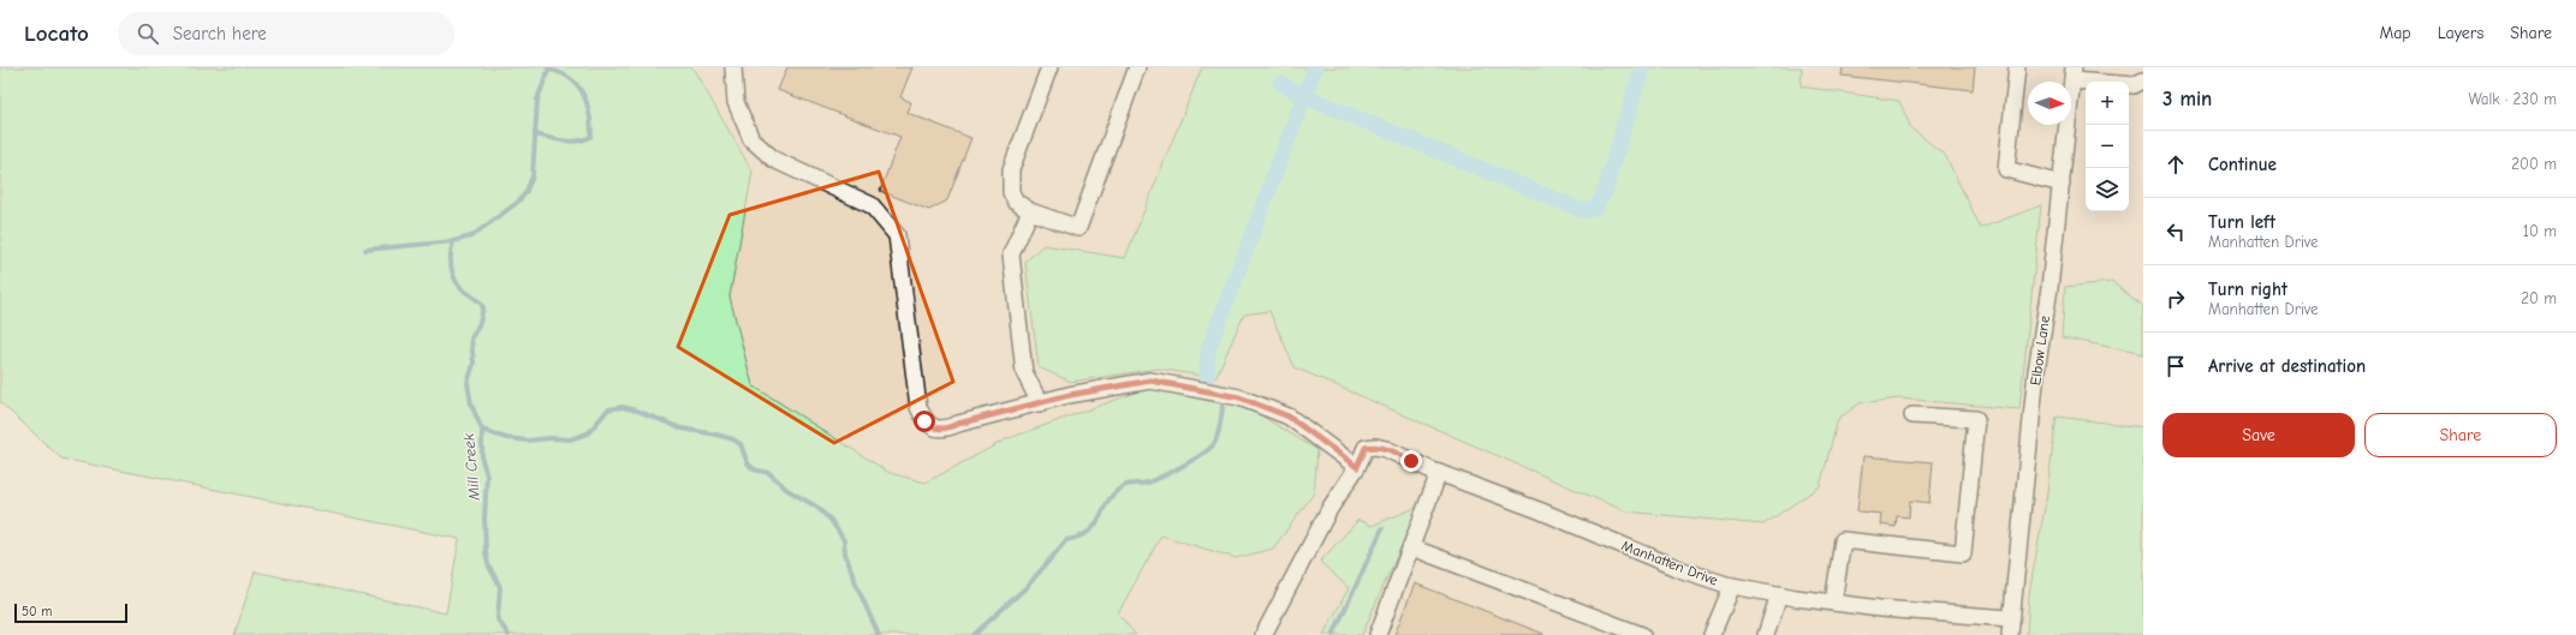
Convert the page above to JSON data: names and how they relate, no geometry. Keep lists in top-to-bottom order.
{
  "streets": {
    "street": ["Elbow Lane", "Manhatten Drive"]
  },
  "crossings": [
    ["Elbow Lane", "Manhatten Drive"]
  ],
  "water": ["Mill Creek"],
  "scale_bar": "50 m",
  "north": "right",
  "page": {
    "header": "Locato",
    "search": "Search here",
    "nav": ["Map", "Layers", "Share"],
    "heading": ["3 min", "Walk · 230 m"],
    "map_buttons": ["+", "−"],
    "list": [
      ["Continue", "200 m"],
      ["Turn left", "Manhatten Drive", "10 m"],
      ["Turn right", "Manhatten Drive", "20 m"],
      "Arrive at destination"
    ],
    "buttons": ["Save", "Share"],
    "scale": "50 m"
  }
}
